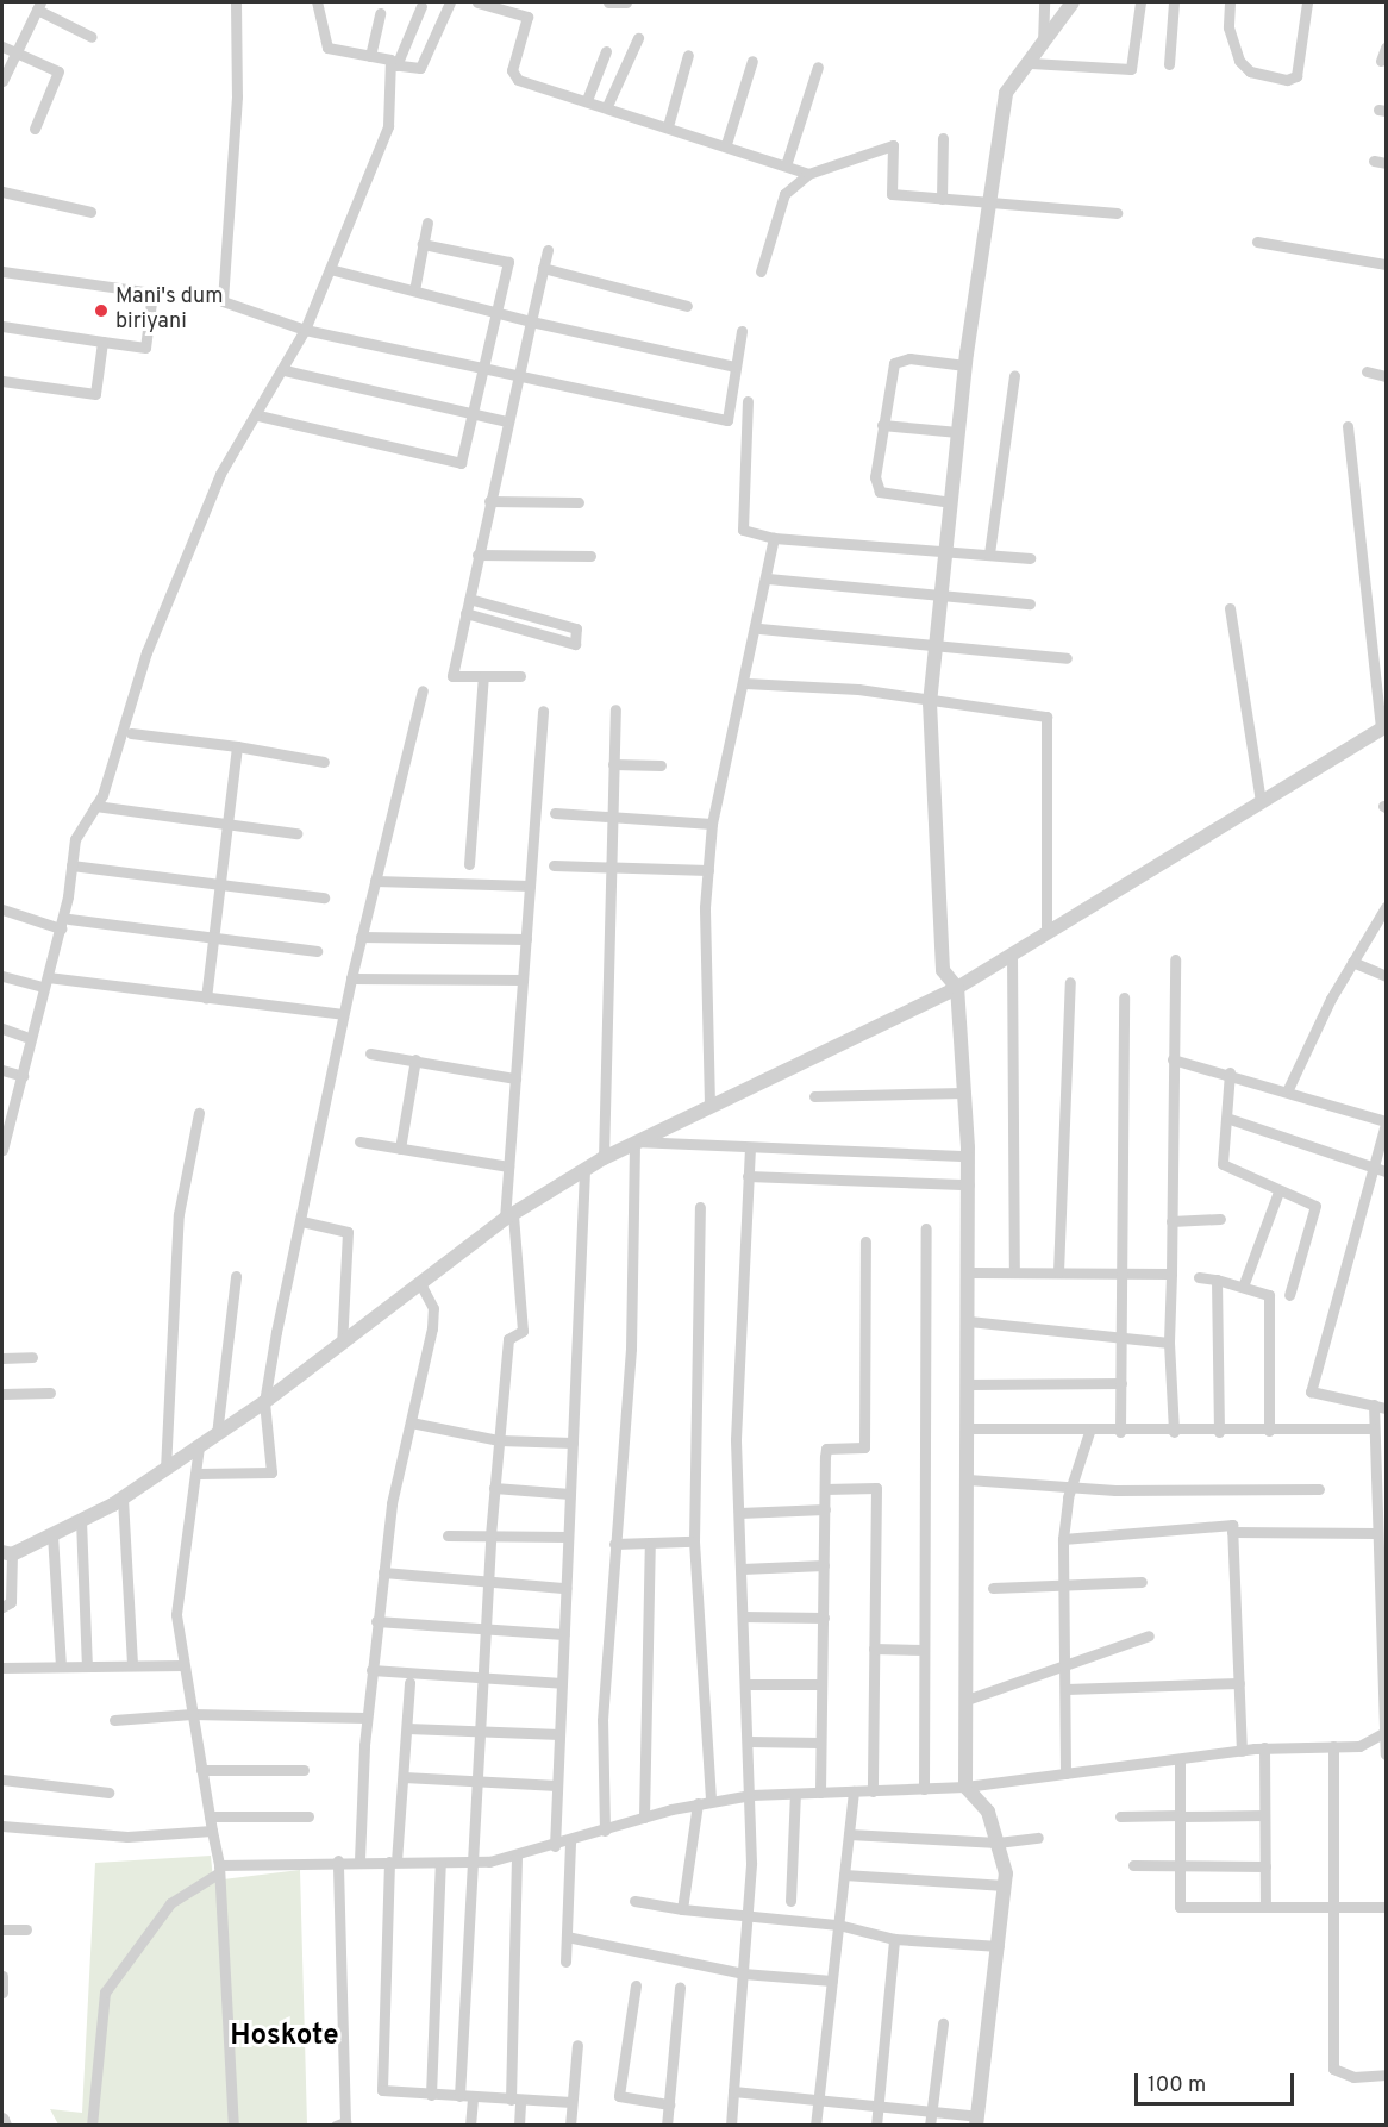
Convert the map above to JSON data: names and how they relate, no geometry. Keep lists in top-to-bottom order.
{
  "districts": ["Hoskote"],
  "places": ["Mani's dum biriyani"],
  "scale_bar": "100 m"
}
